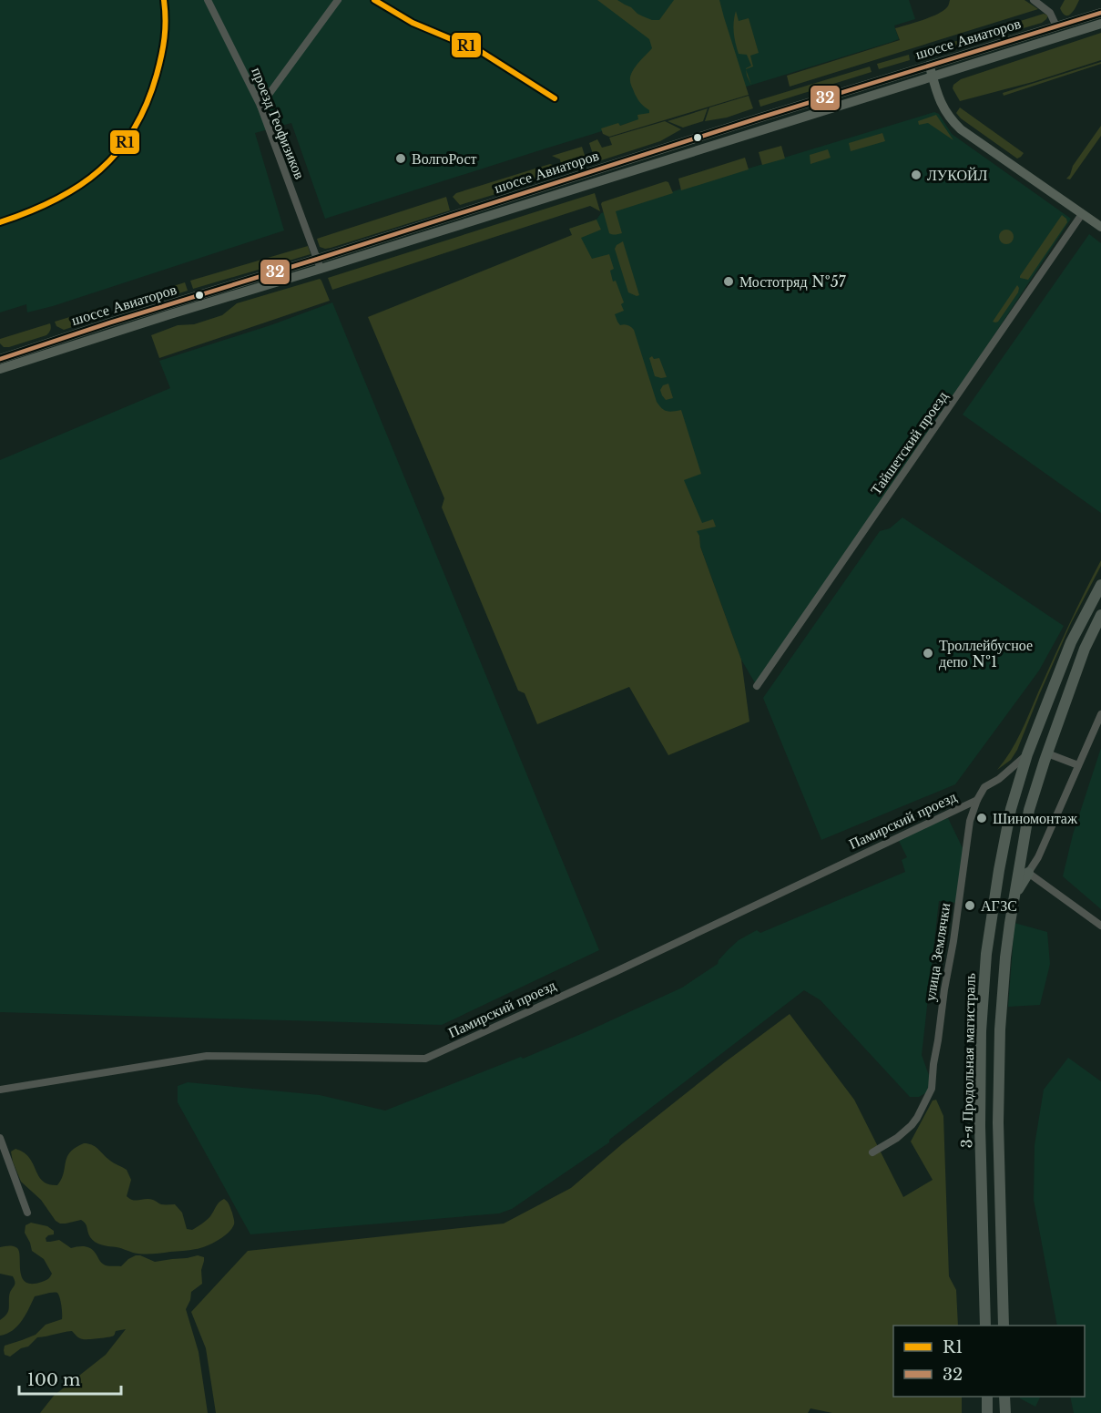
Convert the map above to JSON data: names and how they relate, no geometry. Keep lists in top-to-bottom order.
{
  "streets": {
    "highway": ["3-я Продольная магистраль"],
    "main road": ["шоссе Авиаторов"],
    "street": [
      "проезд Геофизиков",
      "Тайшетский проезд",
      "Памирский проезд",
      "улица Землячки"
    ]
  },
  "crossings": [
    ["шоссе Авиаторов", "проезд Геофизиков"],
    ["Памирский проезд", "улица Землячки"],
    ["улица Землячки", "3-я Продольная магистраль"]
  ],
  "places": [
    "ВолгоРост",
    "ЛУКОЙЛ",
    "Мостотряд №57",
    "Троллейбусное депо №1",
    "Шиномонтаж",
    "АГЗС"
  ],
  "lines": ["transit line R1", "transit line 32"],
  "legend": ["R1", "32"],
  "scale_bar": "100 m"
}
